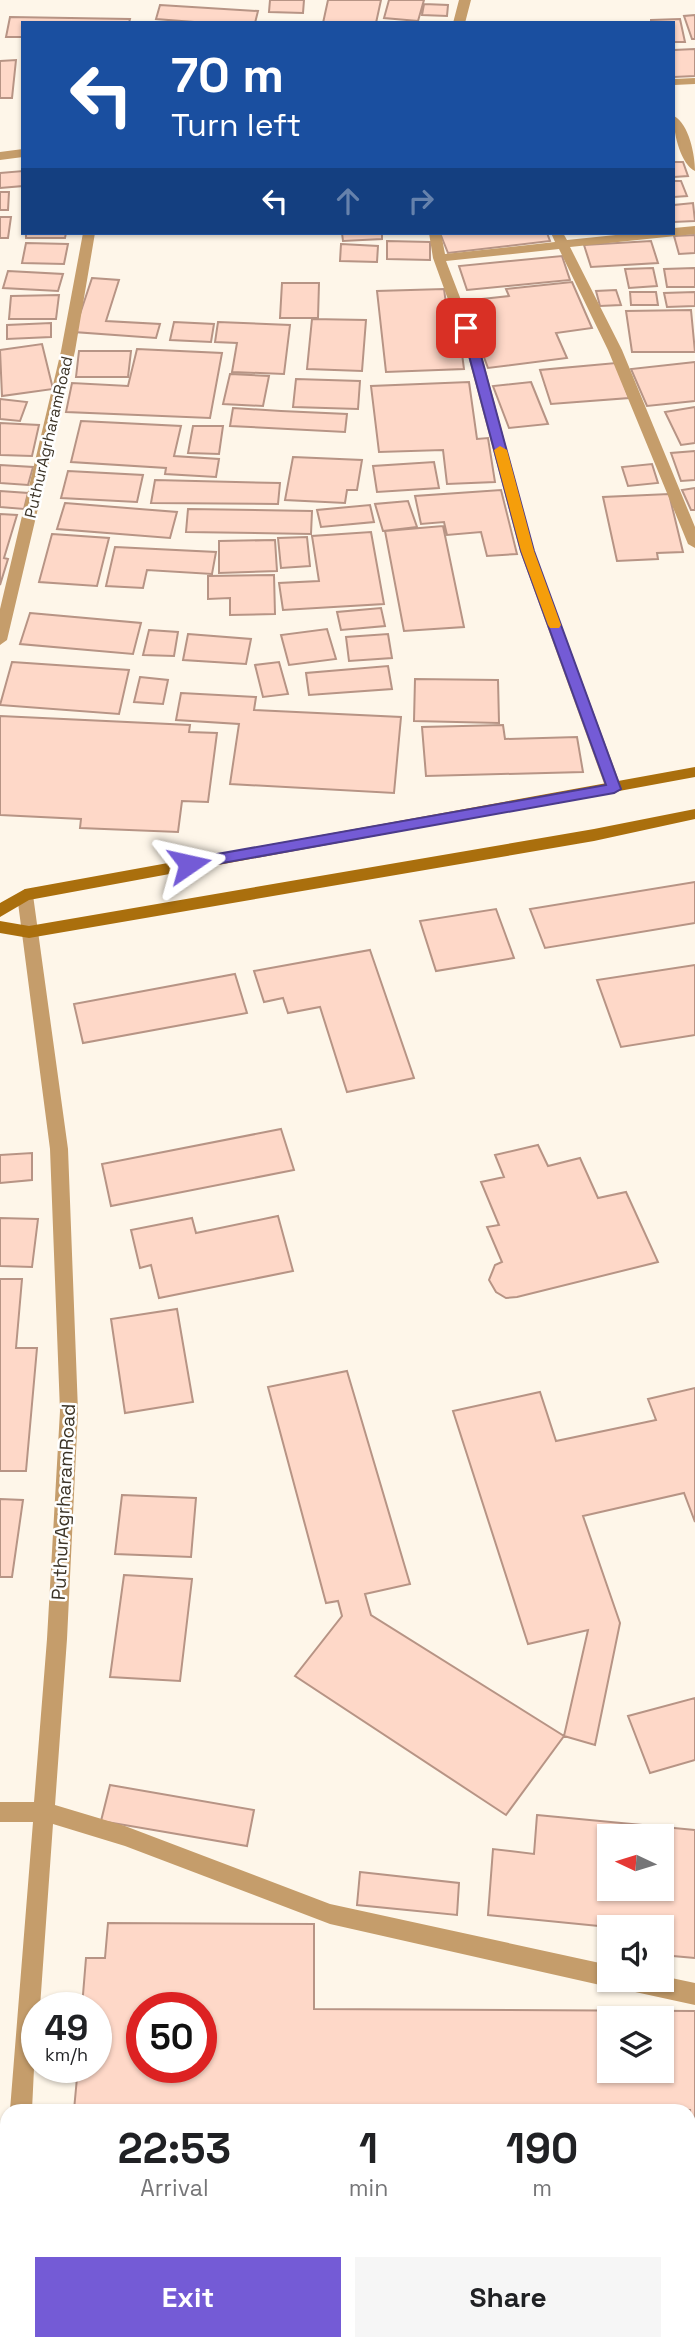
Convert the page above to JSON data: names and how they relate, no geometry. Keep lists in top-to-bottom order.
{
  "streets": {
    "street": ["PuthurAgrharamRoad"]
  },
  "north": "left",
  "page": {
    "turn": ["70 m", "Turn left"],
    "speed": "49 km/h",
    "limit": "50",
    "eta": [
      "22:53",
      "Arrival",
      "1",
      "min",
      "190",
      "m"
    ],
    "buttons": ["Exit", "Share"]
  }
}
